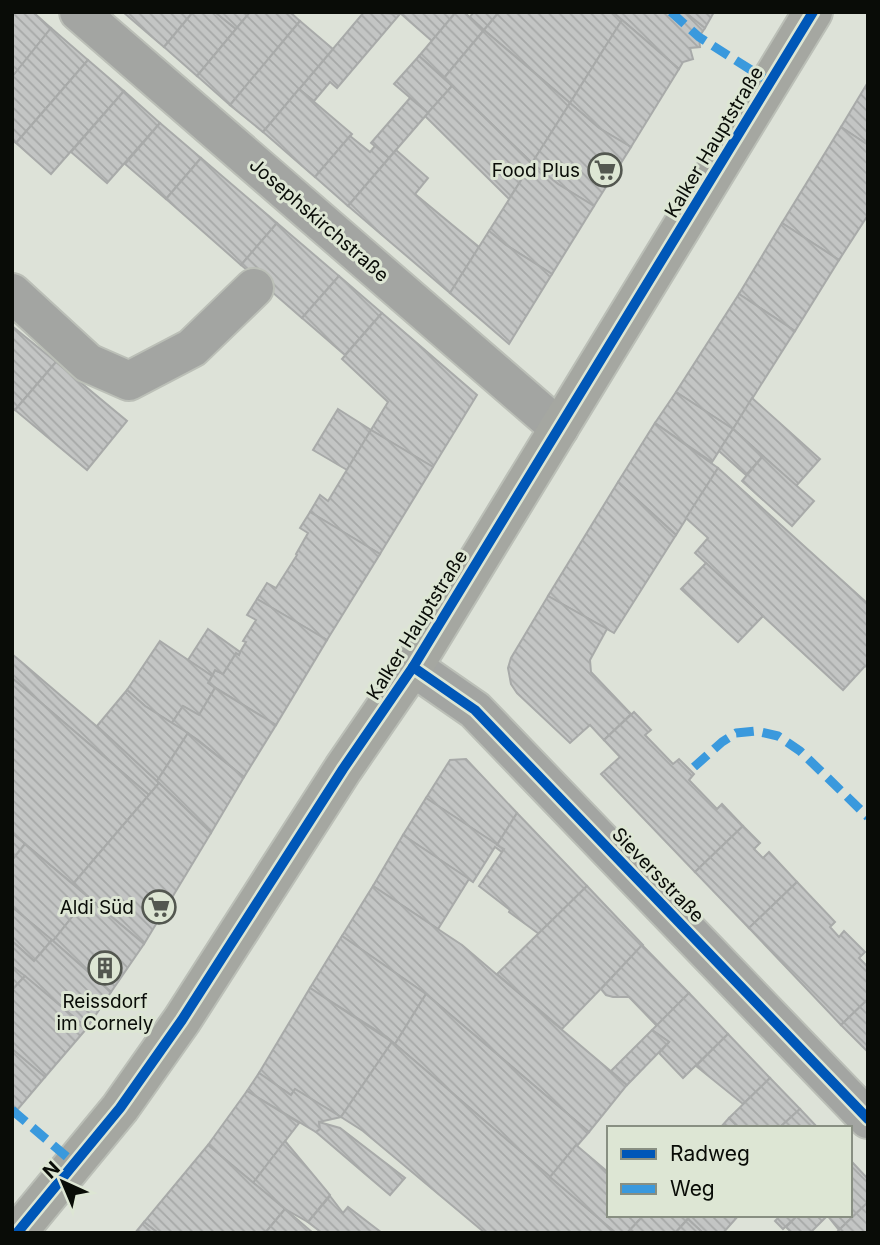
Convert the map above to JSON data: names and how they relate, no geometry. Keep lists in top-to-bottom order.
{
  "streets": {
    "main road": ["Kalker Hauptstraße"],
    "street": ["Josephskirchstraße", "Sieversstraße"]
  },
  "crossings": [
    ["Kalker Hauptstraße", "Josephskirchstraße"],
    ["Kalker Hauptstraße", "Sieversstraße"]
  ],
  "places": {
    "supermarket": ["Food Plus", "Aldi Süd"],
    "building": ["Reissdorf im Cornely"]
  },
  "legend": ["Radweg", "Weg"],
  "north": "top left"
}
